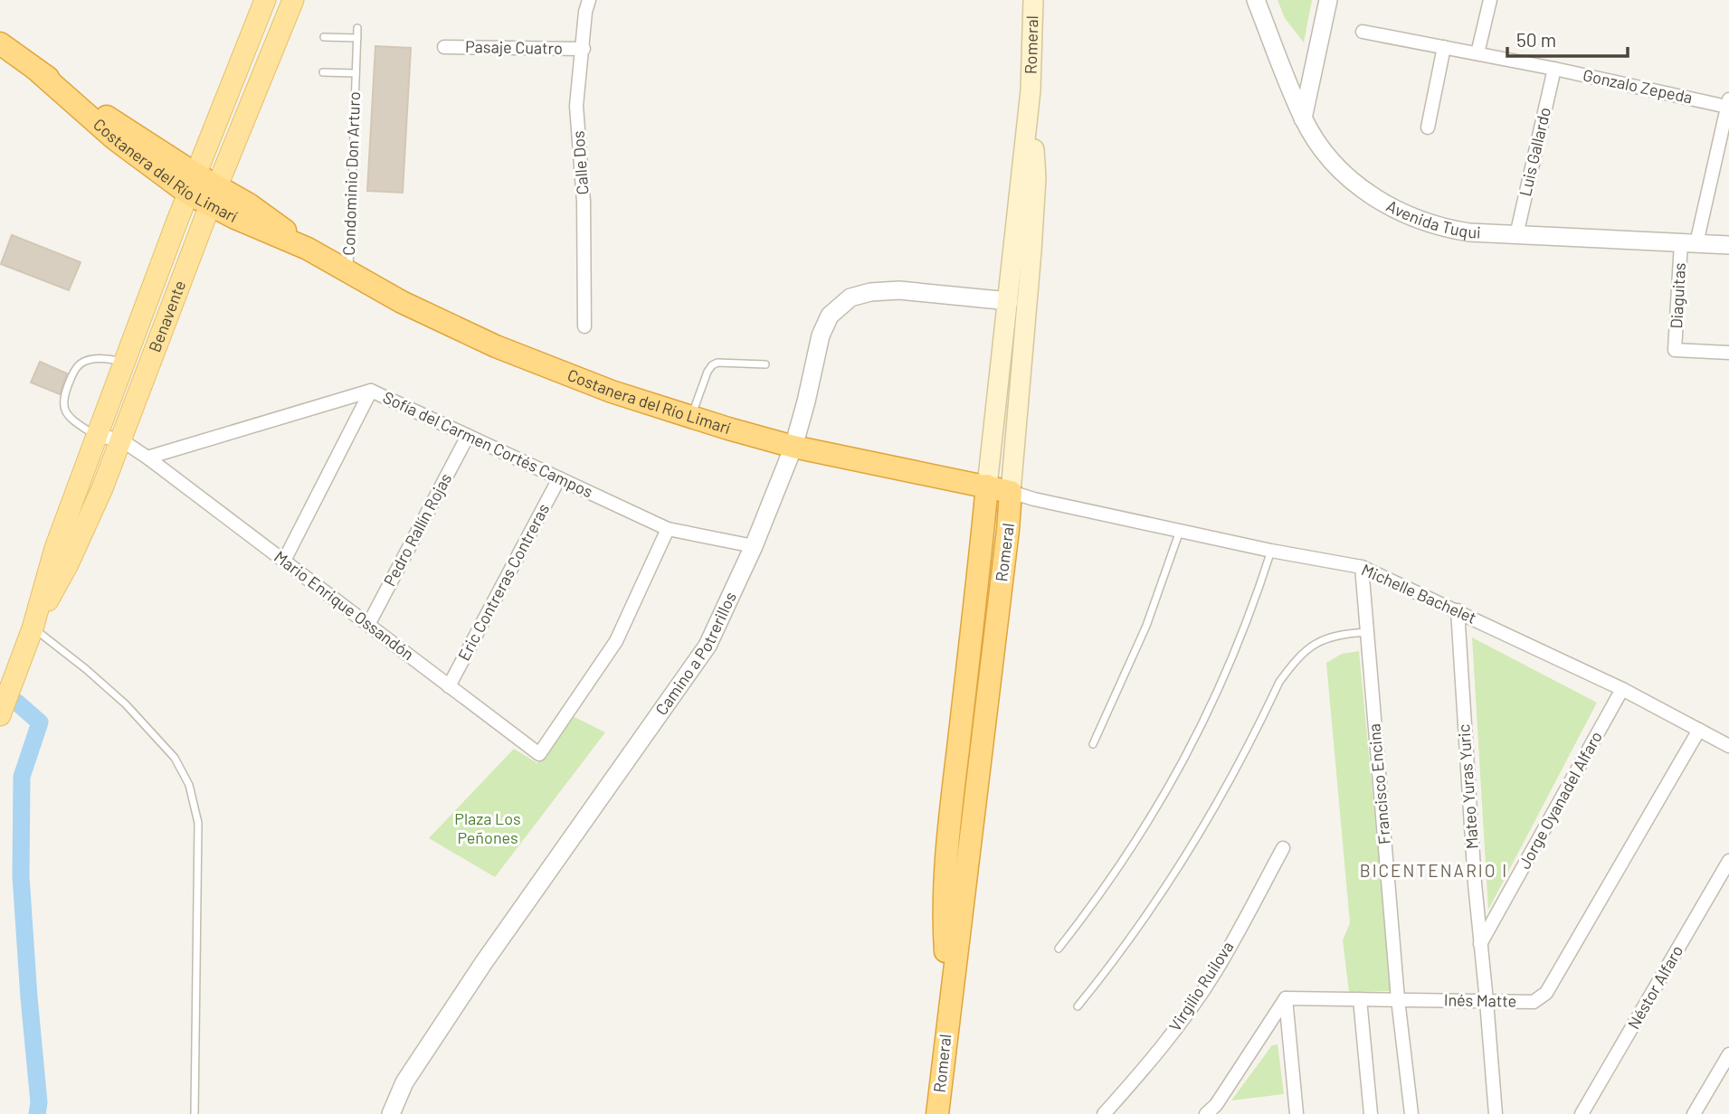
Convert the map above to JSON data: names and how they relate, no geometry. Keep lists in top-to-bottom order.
{
  "streets": {
    "highway": ["Romeral", "Costanera del Río Limarí"],
    "main road": ["Benavente"],
    "street": [
      "Pasaje Cuatro",
      "Gonzalo Zepeda",
      "Luis Gallardo",
      "Calle Dos",
      "Avenida Tuqui",
      "Diaguitas",
      "Sofía del Carmen Cortés Campos",
      "Pedro Rallín Rojas",
      "Eric Contreras Contreras",
      "Michelle Bachelet",
      "Mario Enrique Ossandón",
      "Camino a Potrerillos",
      "Francisco Encina",
      "Mateo Yuras Yuric",
      "Jorge Oyanadel Alfaro",
      "Virgilio Ruilova",
      "Néstor Alfaro",
      "Inés Matte"
    ],
    "lane": ["Condominio Don Arturo"]
  },
  "crossings": [
    ["Romeral", "Costanera del Río Limarí"],
    ["Romeral", "Michelle Bachelet"],
    ["Romeral", "Camino a Potrerillos"],
    ["Pasaje Cuatro", "Calle Dos"],
    ["Gonzalo Zepeda", "Luis Gallardo"],
    ["Gonzalo Zepeda", "Diaguitas"],
    ["Luis Gallardo", "Avenida Tuqui"],
    ["Costanera del Río Limarí", "Condominio Don Arturo"],
    ["Costanera del Río Limarí", "Benavente"],
    ["Costanera del Río Limarí", "Michelle Bachelet"],
    ["Costanera del Río Limarí", "Camino a Potrerillos"],
    ["Avenida Tuqui", "Diaguitas"],
    ["Benavente", "Mario Enrique Ossandón"],
    ["Sofía del Carmen Cortés Campos", "Pedro Rallín Rojas"],
    ["Sofía del Carmen Cortés Campos", "Eric Contreras Contreras"],
    ["Sofía del Carmen Cortés Campos", "Mario Enrique Ossandón"],
    ["Sofía del Carmen Cortés Campos", "Camino a Potrerillos"],
    ["Pedro Rallín Rojas", "Mario Enrique Ossandón"],
    ["Eric Contreras Contreras", "Mario Enrique Ossandón"],
    ["Michelle Bachelet", "Francisco Encina"],
    ["Michelle Bachelet", "Mateo Yuras Yuric"],
    ["Michelle Bachelet", "Jorge Oyanadel Alfaro"],
    ["Michelle Bachelet", "Inés Matte"],
    ["Francisco Encina", "Inés Matte"],
    ["Mateo Yuras Yuric", "Jorge Oyanadel Alfaro"],
    ["Mateo Yuras Yuric", "Inés Matte"]
  ],
  "districts": ["BICENTENARIO I"],
  "parks": ["Plaza Los Peñones"],
  "scale_bar": "50 m"
}
